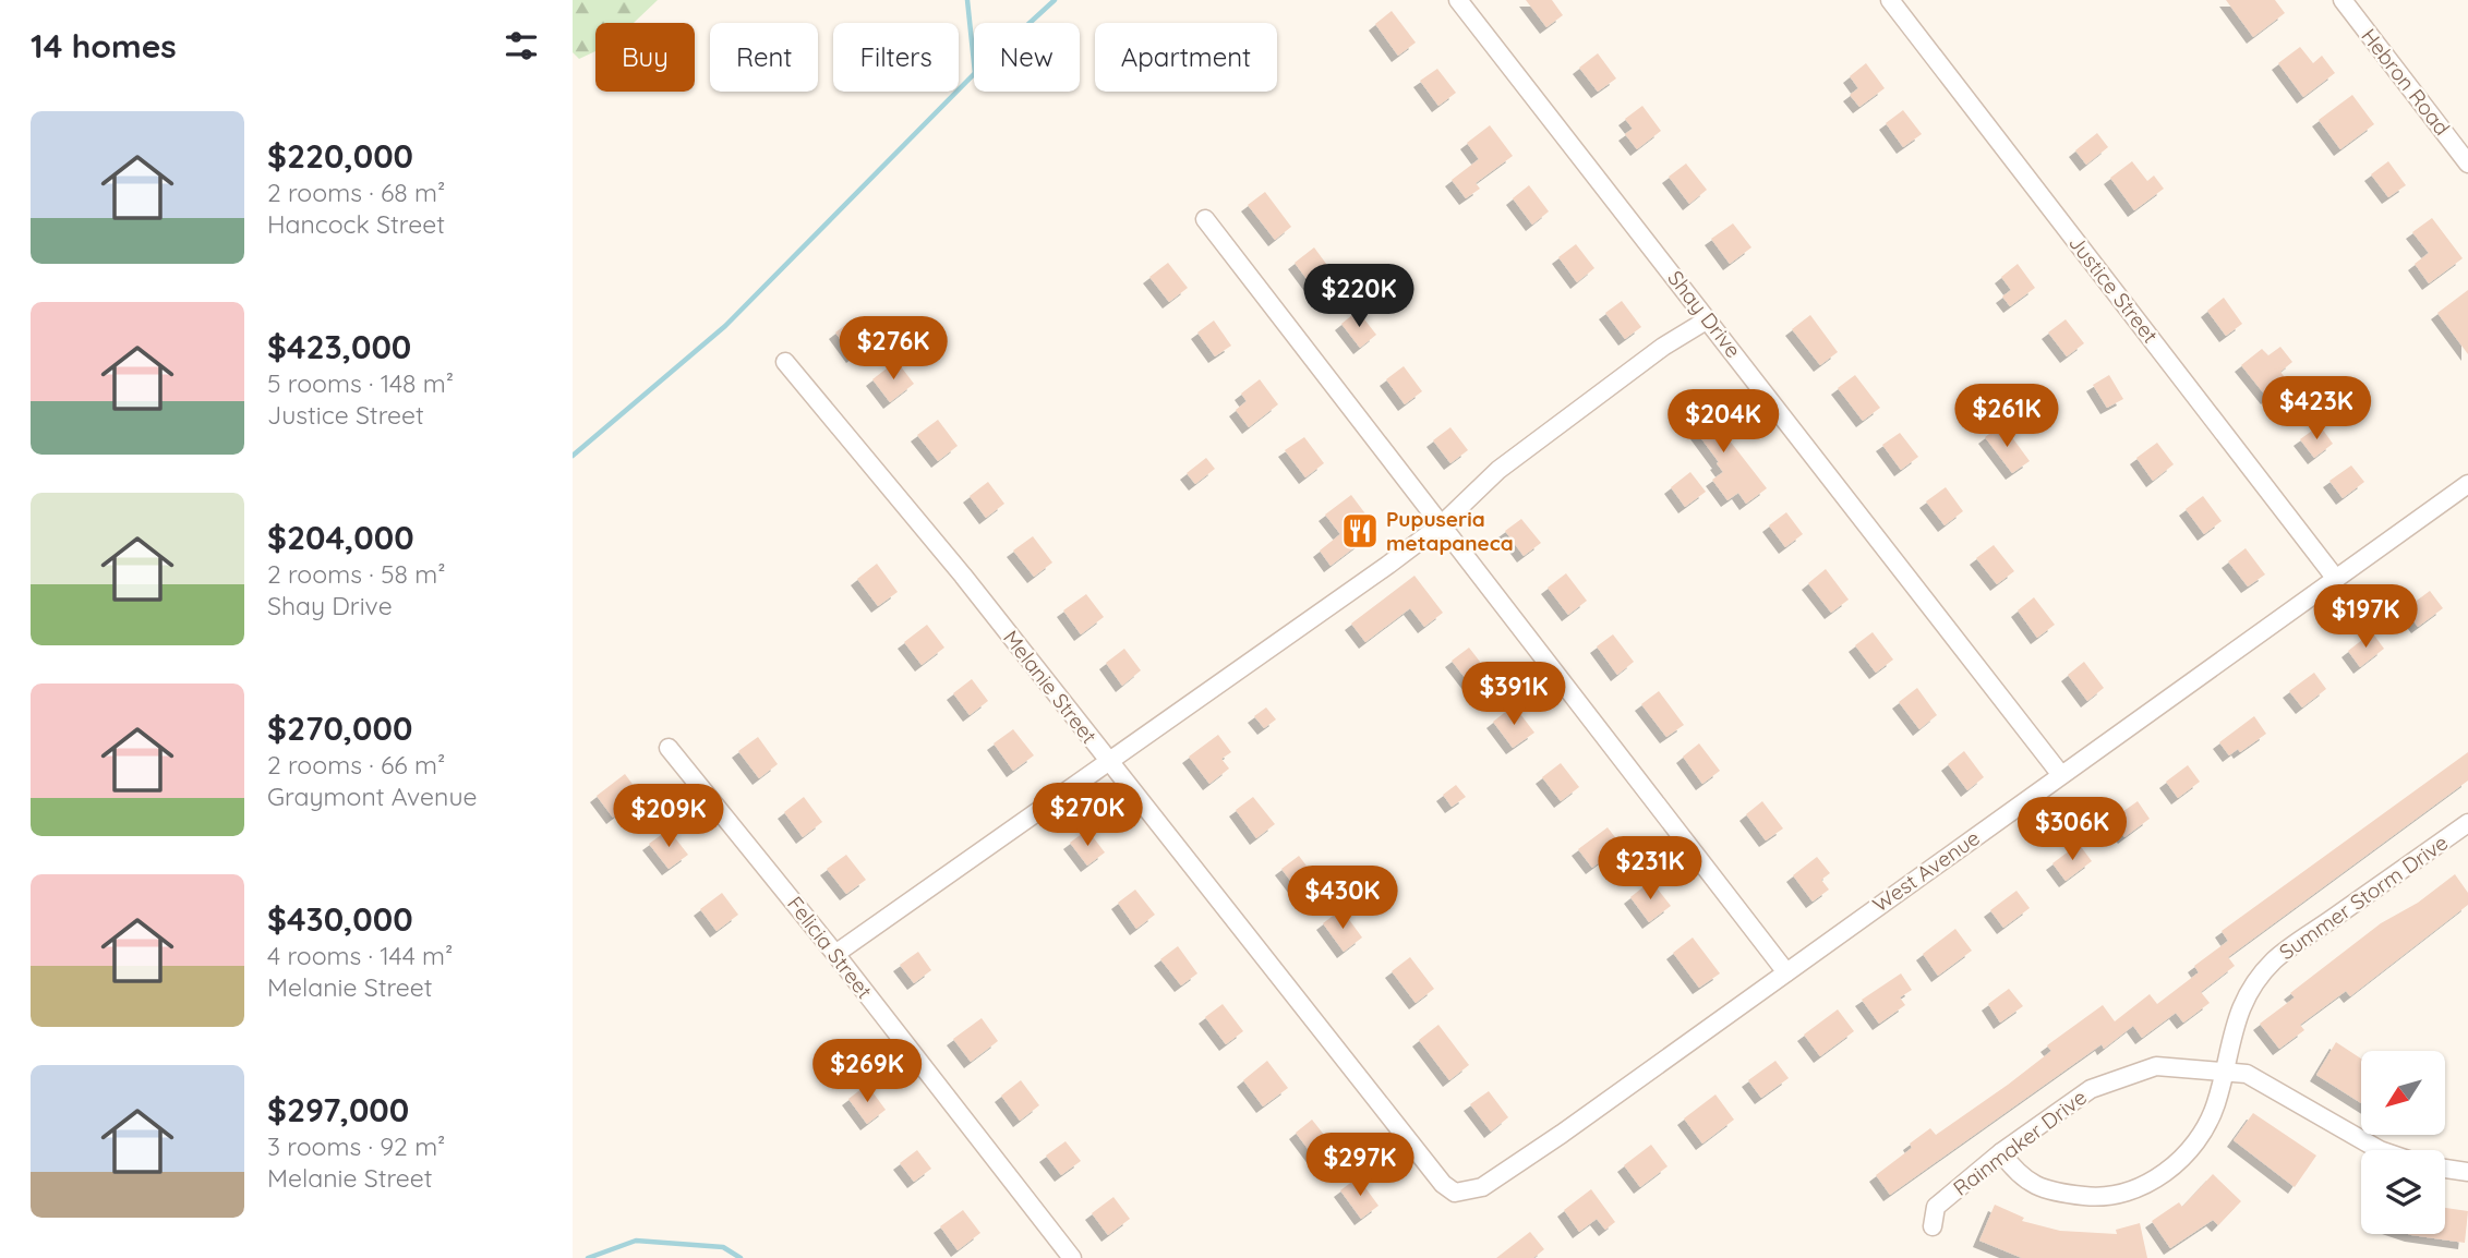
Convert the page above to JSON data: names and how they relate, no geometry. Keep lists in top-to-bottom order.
{
  "streets": {
    "street": [
      "Hebron Road",
      "Justice Street",
      "Shay Drive",
      "Melanie Street",
      "West Avenue",
      "Summer Storm Drive",
      "Felicia Street",
      "Rainmaker Drive"
    ]
  },
  "crossings": [
    ["Justice Street", "West Avenue"],
    ["Shay Drive", "West Avenue"],
    ["Melanie Street", "West Avenue"],
    ["Summer Storm Drive", "Rainmaker Drive"]
  ],
  "places": {
    "restaurant": ["Pupuseria metapaneca"]
  },
  "north": "bottom left",
  "page": {
    "heading": "14 homes",
    "chip": [
      "Buy",
      "Rent",
      "Filters",
      "New",
      "Apartment"
    ],
    "list": [
      {
        "name": "$220,000",
        "note": "2 rooms · 68 m² · Hancock Street"
      },
      {
        "name": "$423,000",
        "note": "5 rooms · 148 m² · Justice Street"
      },
      {
        "name": "$204,000",
        "note": "2 rooms · 58 m² · Shay Drive"
      },
      {
        "name": "$270,000",
        "note": "2 rooms · 66 m² · Graymont Avenue"
      },
      {
        "name": "$430,000",
        "note": "4 rooms · 144 m² · Melanie Street"
      },
      {
        "name": "$297,000",
        "note": "3 rooms · 92 m² · Melanie Street"
      }
    ],
    "price": [
      "$220K",
      "$276K",
      "$423K",
      "$261K",
      "$204K",
      "$197K",
      "$391K",
      "$270K",
      "$209K",
      "$306K",
      "$231K",
      "$430K",
      "$269K",
      "$297K"
    ]
  }
}
